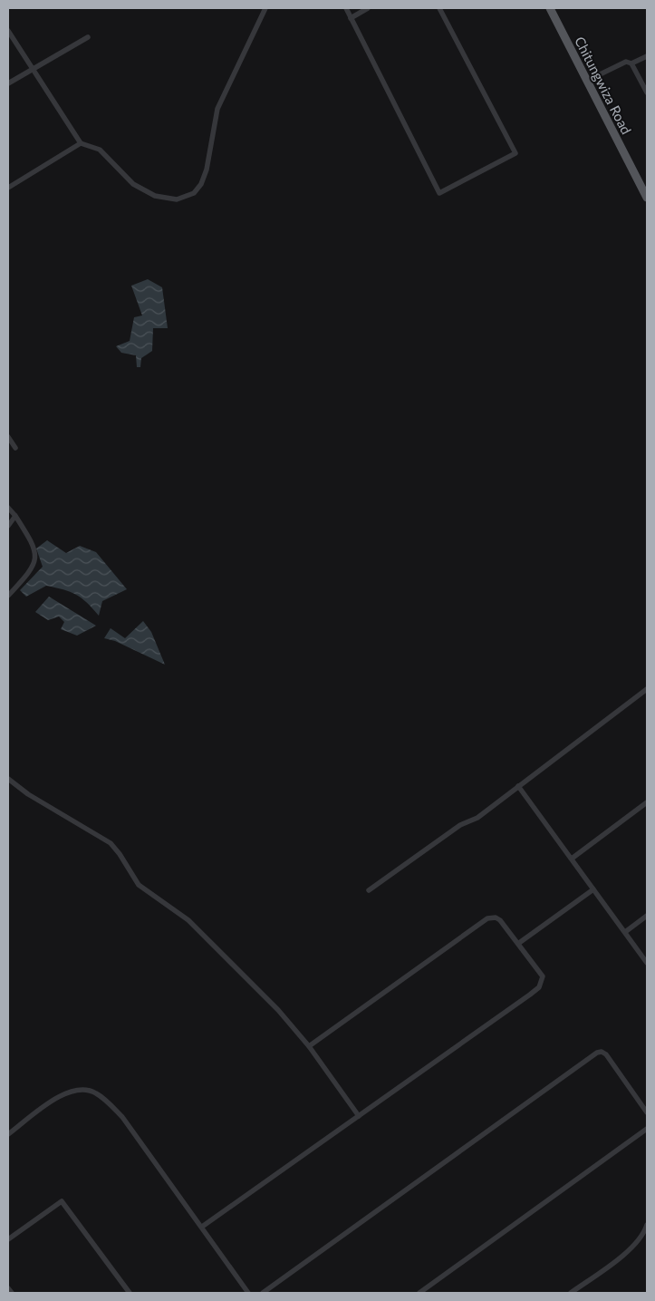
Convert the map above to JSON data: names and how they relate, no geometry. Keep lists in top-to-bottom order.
{
  "streets": {
    "main road": ["Chitungwiza Road"]
  }
}
